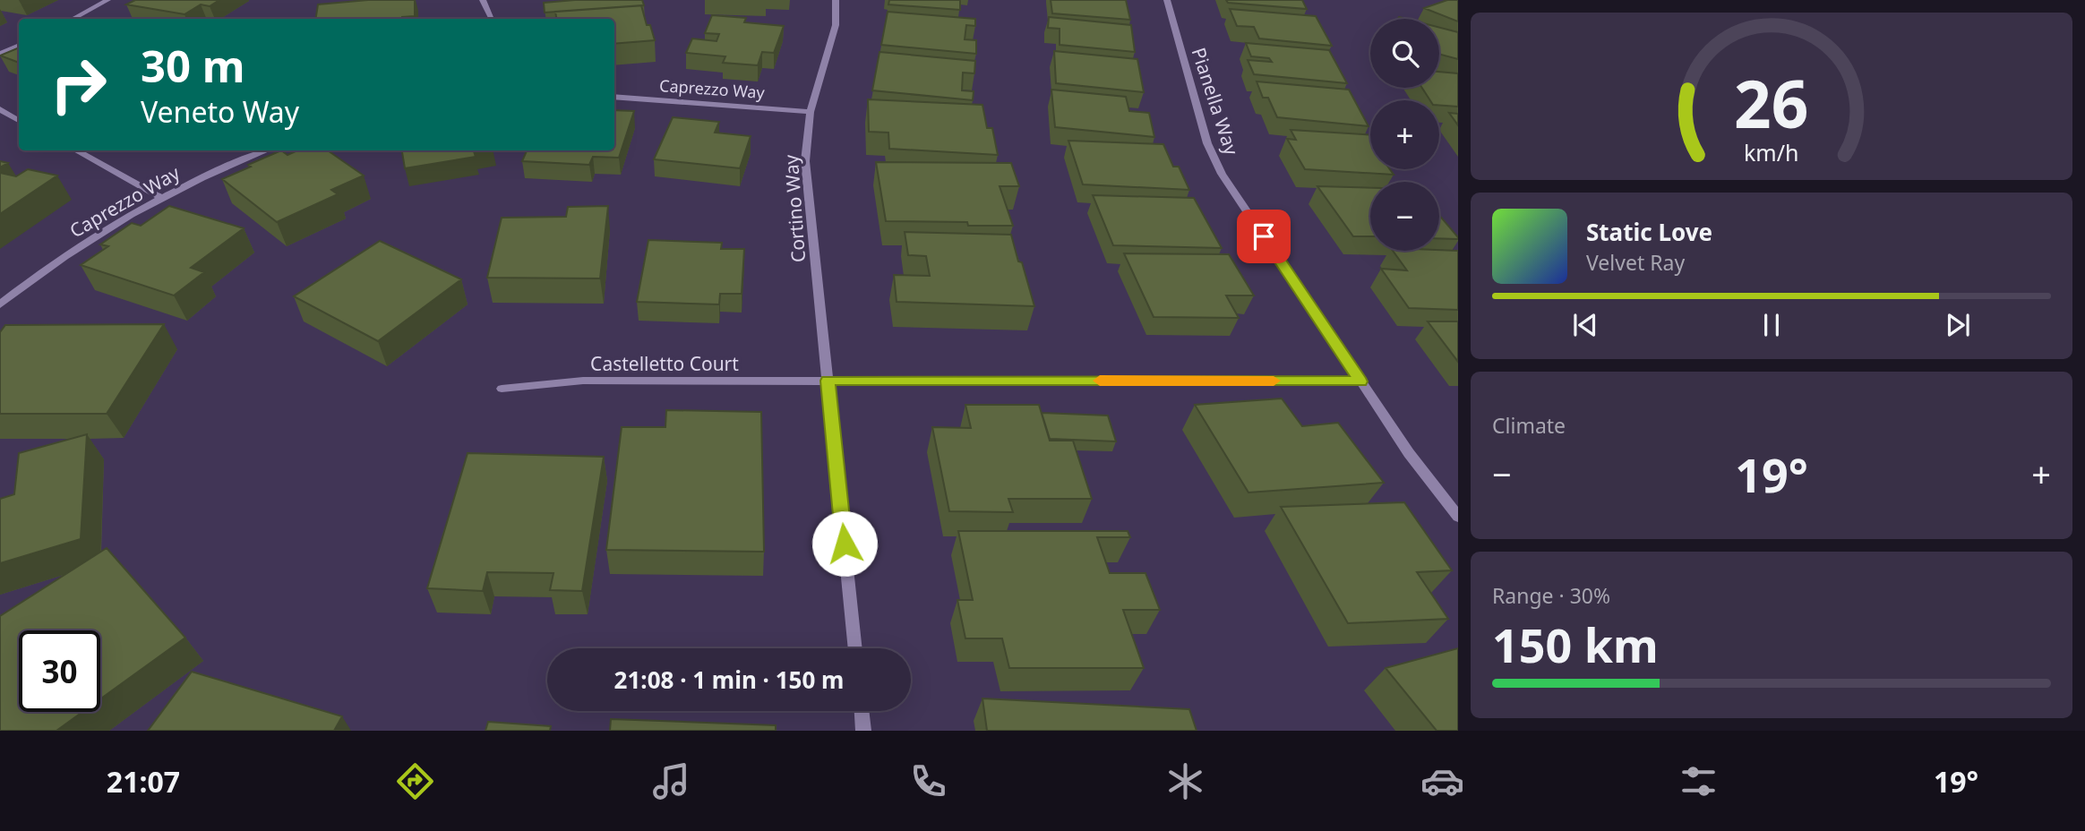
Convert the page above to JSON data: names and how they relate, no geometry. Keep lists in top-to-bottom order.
{
  "streets": {
    "street": [
      "Caprezzo Way",
      "Pianella Way",
      "Cortino Way",
      "Castelletto Court"
    ]
  },
  "crossings": [
    ["Caprezzo Way", "Cortino Way"],
    ["Pianella Way", "Castelletto Court"],
    ["Cortino Way", "Castelletto Court"]
  ],
  "page": {
    "map_buttons": ["+", "−"],
    "turn": ["30 m", "Veneto Way"],
    "song": ["Static Love", "Velvet Ray"],
    "tile": [
      "Climate",
      ["Range · 30%", "150 km"]
    ],
    "heat": ["−", "19°", "+"],
    "limit": "30",
    "trip": "21:08 · 1 min · 150 m",
    "tabs": ["21:07", "19°"],
    "gauge": ["26", "km/h"]
  }
}
